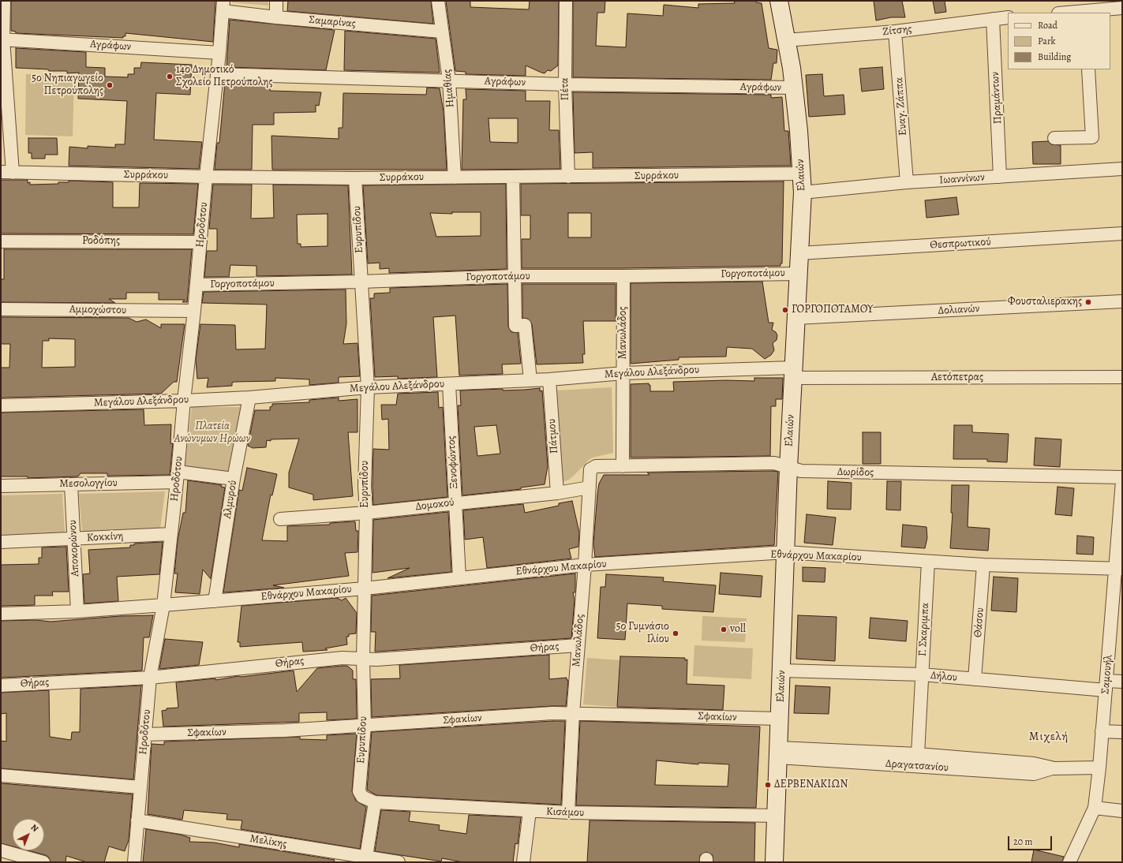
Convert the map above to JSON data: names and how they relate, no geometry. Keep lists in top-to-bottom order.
{
  "streets": {
    "street": [
      "Σαμαρίνας",
      "Ζίτσης",
      "Αγράφων",
      "Ημαθίας",
      "Πέτα",
      "Πραμάντων",
      "Ευαγ. Ζάππα",
      "Συρράκου",
      "Ελαιών",
      "Ιωαννίνων",
      "Ηροδότου",
      "Ευρυπίδου",
      "Ροδόπης",
      "Θεσπρωτικού",
      "Γοργοποτάμου",
      "Αμμοχώστου",
      "Δολιανών",
      "Μανωλάδος",
      "Μεγάλου Αλεξάνδρου",
      "Αετόπετρας",
      "Πάτμου",
      "Ξενοφώντος",
      "Δωρίδος",
      "Μεσολογγίου",
      "Αλμυρού",
      "Δομοκού",
      "Κοκκίνη",
      "Αποκορώνου",
      "Εθνάρχου Μακαρίου",
      "Θάσου",
      "Γ. Σκαριμπα",
      "Θήρας",
      "Σαμουήλ",
      "Δήλου",
      "Σφακίων",
      "Δραγατσανίου",
      "Κισάμου",
      "Μελίκης"
    ]
  },
  "crossings": [
    ["Σαμαρίνας", "Ημαθίας"],
    ["Σαμαρίνας", "Ηροδότου"],
    ["Ζίτσης", "Πραμάντων"],
    ["Ζίτσης", "Ευαγ. Ζάππα"],
    ["Ζίτσης", "Ελαιών"],
    ["Αγράφων", "Ημαθίας"],
    ["Αγράφων", "Πέτα"],
    ["Αγράφων", "Ελαιών"],
    ["Αγράφων", "Ηροδότου"],
    ["Ημαθίας", "Συρράκου"],
    ["Πέτα", "Συρράκου"],
    ["Πραμάντων", "Ιωαννίνων"],
    ["Ευαγ. Ζάππα", "Ιωαννίνων"],
    ["Συρράκου", "Ελαιών"],
    ["Συρράκου", "Ηροδότου"],
    ["Συρράκου", "Ευρυπίδου"],
    ["Ελαιών", "Ιωαννίνων"],
    ["Ελαιών", "Θεσπρωτικού"],
    ["Ελαιών", "Γοργοποτάμου"],
    ["Ελαιών", "Δολιανών"],
    ["Ελαιών", "Μεγάλου Αλεξάνδρου"],
    ["Ελαιών", "Αετόπετρας"],
    ["Ελαιών", "Δωρίδος"],
    ["Ελαιών", "Εθνάρχου Μακαρίου"],
    ["Ελαιών", "Δήλου"],
    ["Ελαιών", "Σφακίων"],
    ["Ελαιών", "Δραγατσανίου"],
    ["Ελαιών", "Κισάμου"],
    ["Ηροδότου", "Ροδόπης"],
    ["Ηροδότου", "Γοργοποτάμου"],
    ["Ηροδότου", "Αμμοχώστου"],
    ["Ηροδότου", "Μεγάλου Αλεξάνδρου"],
    ["Ηροδότου", "Μεσολογγίου"],
    ["Ηροδότου", "Κοκκίνη"],
    ["Ηροδότου", "Εθνάρχου Μακαρίου"],
    ["Ηροδότου", "Θήρας"],
    ["Ηροδότου", "Σφακίων"],
    ["Ηροδότου", "Μελίκης"],
    ["Ευρυπίδου", "Γοργοποτάμου"],
    ["Ευρυπίδου", "Μεγάλου Αλεξάνδρου"],
    ["Ευρυπίδου", "Δομοκού"],
    ["Ευρυπίδου", "Εθνάρχου Μακαρίου"],
    ["Ευρυπίδου", "Θήρας"],
    ["Ευρυπίδου", "Σφακίων"],
    ["Ευρυπίδου", "Κισάμου"],
    ["Γοργοποτάμου", "Μανωλάδος"],
    ["Μανωλάδος", "Μεγάλου Αλεξάνδρου"],
    ["Μανωλάδος", "Δωρίδος"],
    ["Μανωλάδος", "Δομοκού"],
    ["Μανωλάδος", "Εθνάρχου Μακαρίου"],
    ["Μανωλάδος", "Θήρας"],
    ["Μανωλάδος", "Σφακίων"],
    ["Μανωλάδος", "Κισάμου"],
    ["Μεγάλου Αλεξάνδρου", "Αετόπετρας"],
    ["Μεγάλου Αλεξάνδρου", "Πάτμου"],
    ["Μεγάλου Αλεξάνδρου", "Ξενοφώντος"],
    ["Μεγάλου Αλεξάνδρου", "Αλμυρού"],
    ["Πάτμου", "Δομοκού"],
    ["Ξενοφώντος", "Δομοκού"],
    ["Ξενοφώντος", "Εθνάρχου Μακαρίου"],
    ["Μεσολογγίου", "Αλμυρού"],
    ["Μεσολογγίου", "Αποκορώνου"],
    ["Αλμυρού", "Εθνάρχου Μακαρίου"],
    ["Κοκκίνη", "Αποκορώνου"],
    ["Αποκορώνου", "Εθνάρχου Μακαρίου"],
    ["Εθνάρχου Μακαρίου", "Θάσου"],
    ["Εθνάρχου Μακαρίου", "Γ. Σκαριμπα"],
    ["Εθνάρχου Μακαρίου", "Σαμουήλ"],
    ["Θάσου", "Δήλου"],
    ["Γ. Σκαριμπα", "Δήλου"],
    ["Γ. Σκαριμπα", "Δραγατσανίου"],
    ["Σαμουήλ", "Δήλου"],
    ["Σαμουήλ", "Δραγατσανίου"]
  ],
  "districts": ["Μιχελή"],
  "parks": ["Πλατεία Ανώνυμων Ηρώων"],
  "places": [
    "14ο Δημοτικό Σχολείο Πετρούπολης",
    "5ο Νηπιαγωγείο Πετρούπολης",
    "Φουσταλιερακης",
    "ΓΟΡΓΟΠΟΤΑΜΟΥ",
    "voll",
    "5ο Γυμνάσιο Ιλίου",
    "ΔΕΡΒΕΝΑΚΙΩΝ"
  ],
  "legend": ["Road", "Park", "Building"],
  "scale_bar": "20 m",
  "north": "top right"
}
